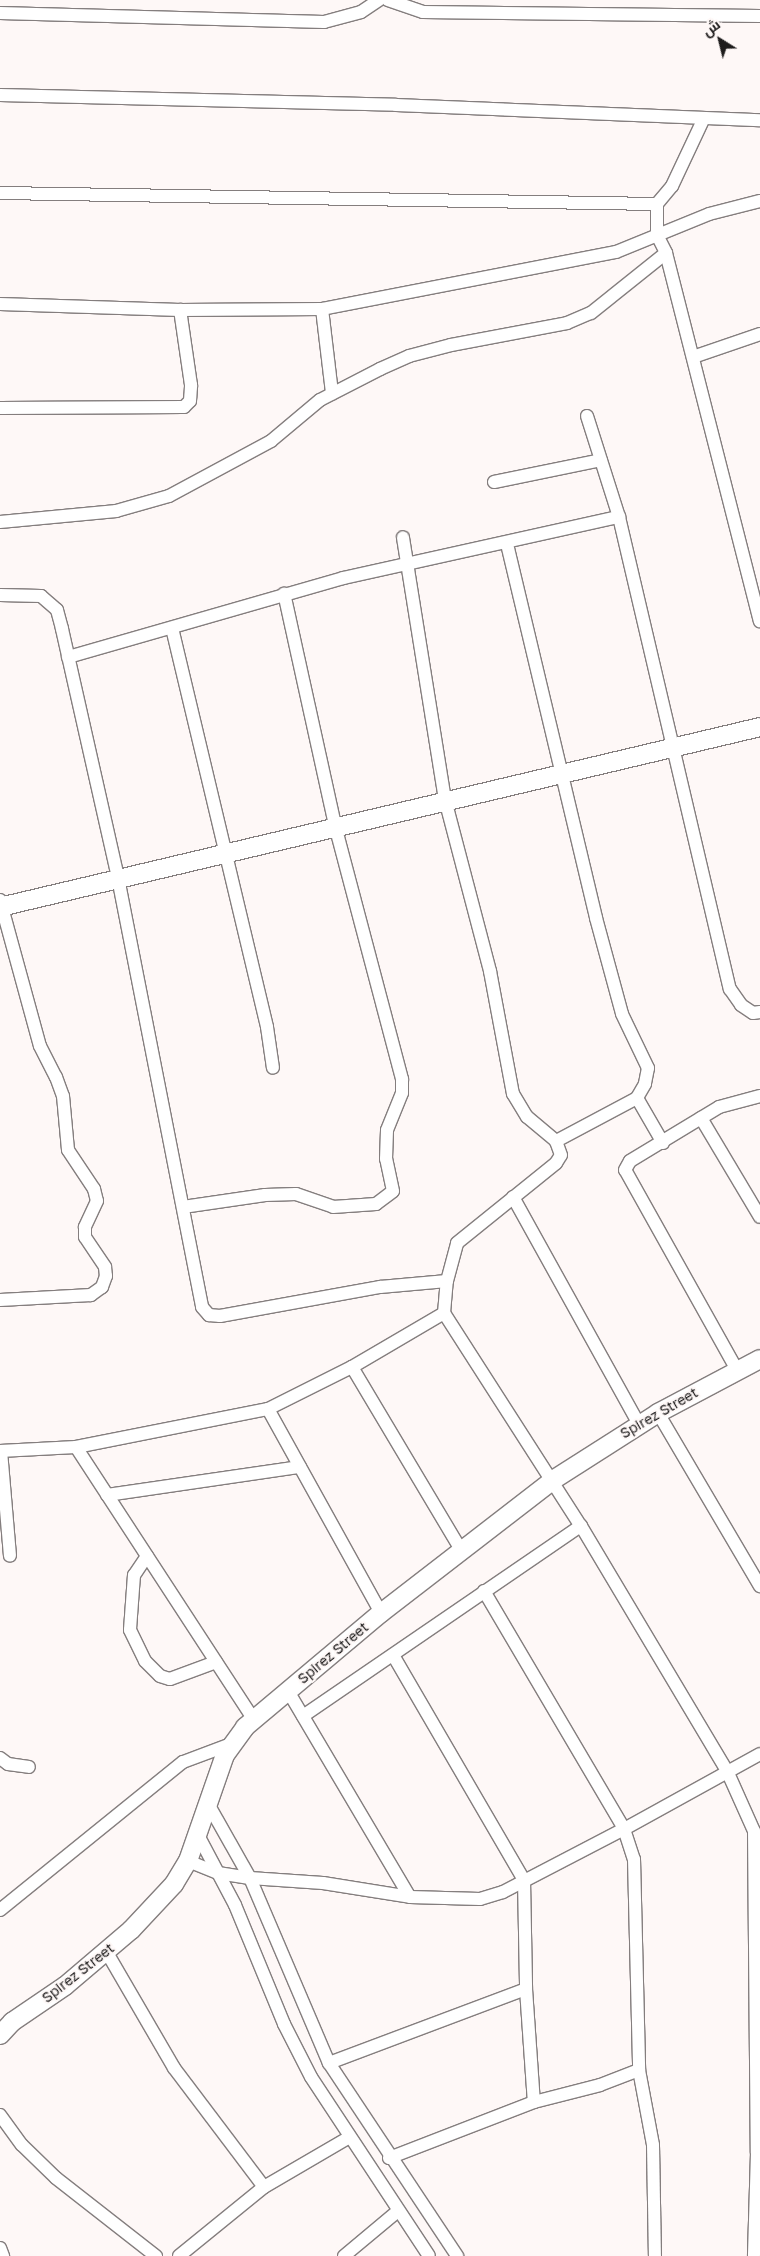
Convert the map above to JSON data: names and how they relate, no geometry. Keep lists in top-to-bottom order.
{
  "streets": {
    "main road": ["Spirez Street"]
  },
  "north": "top left"
}
